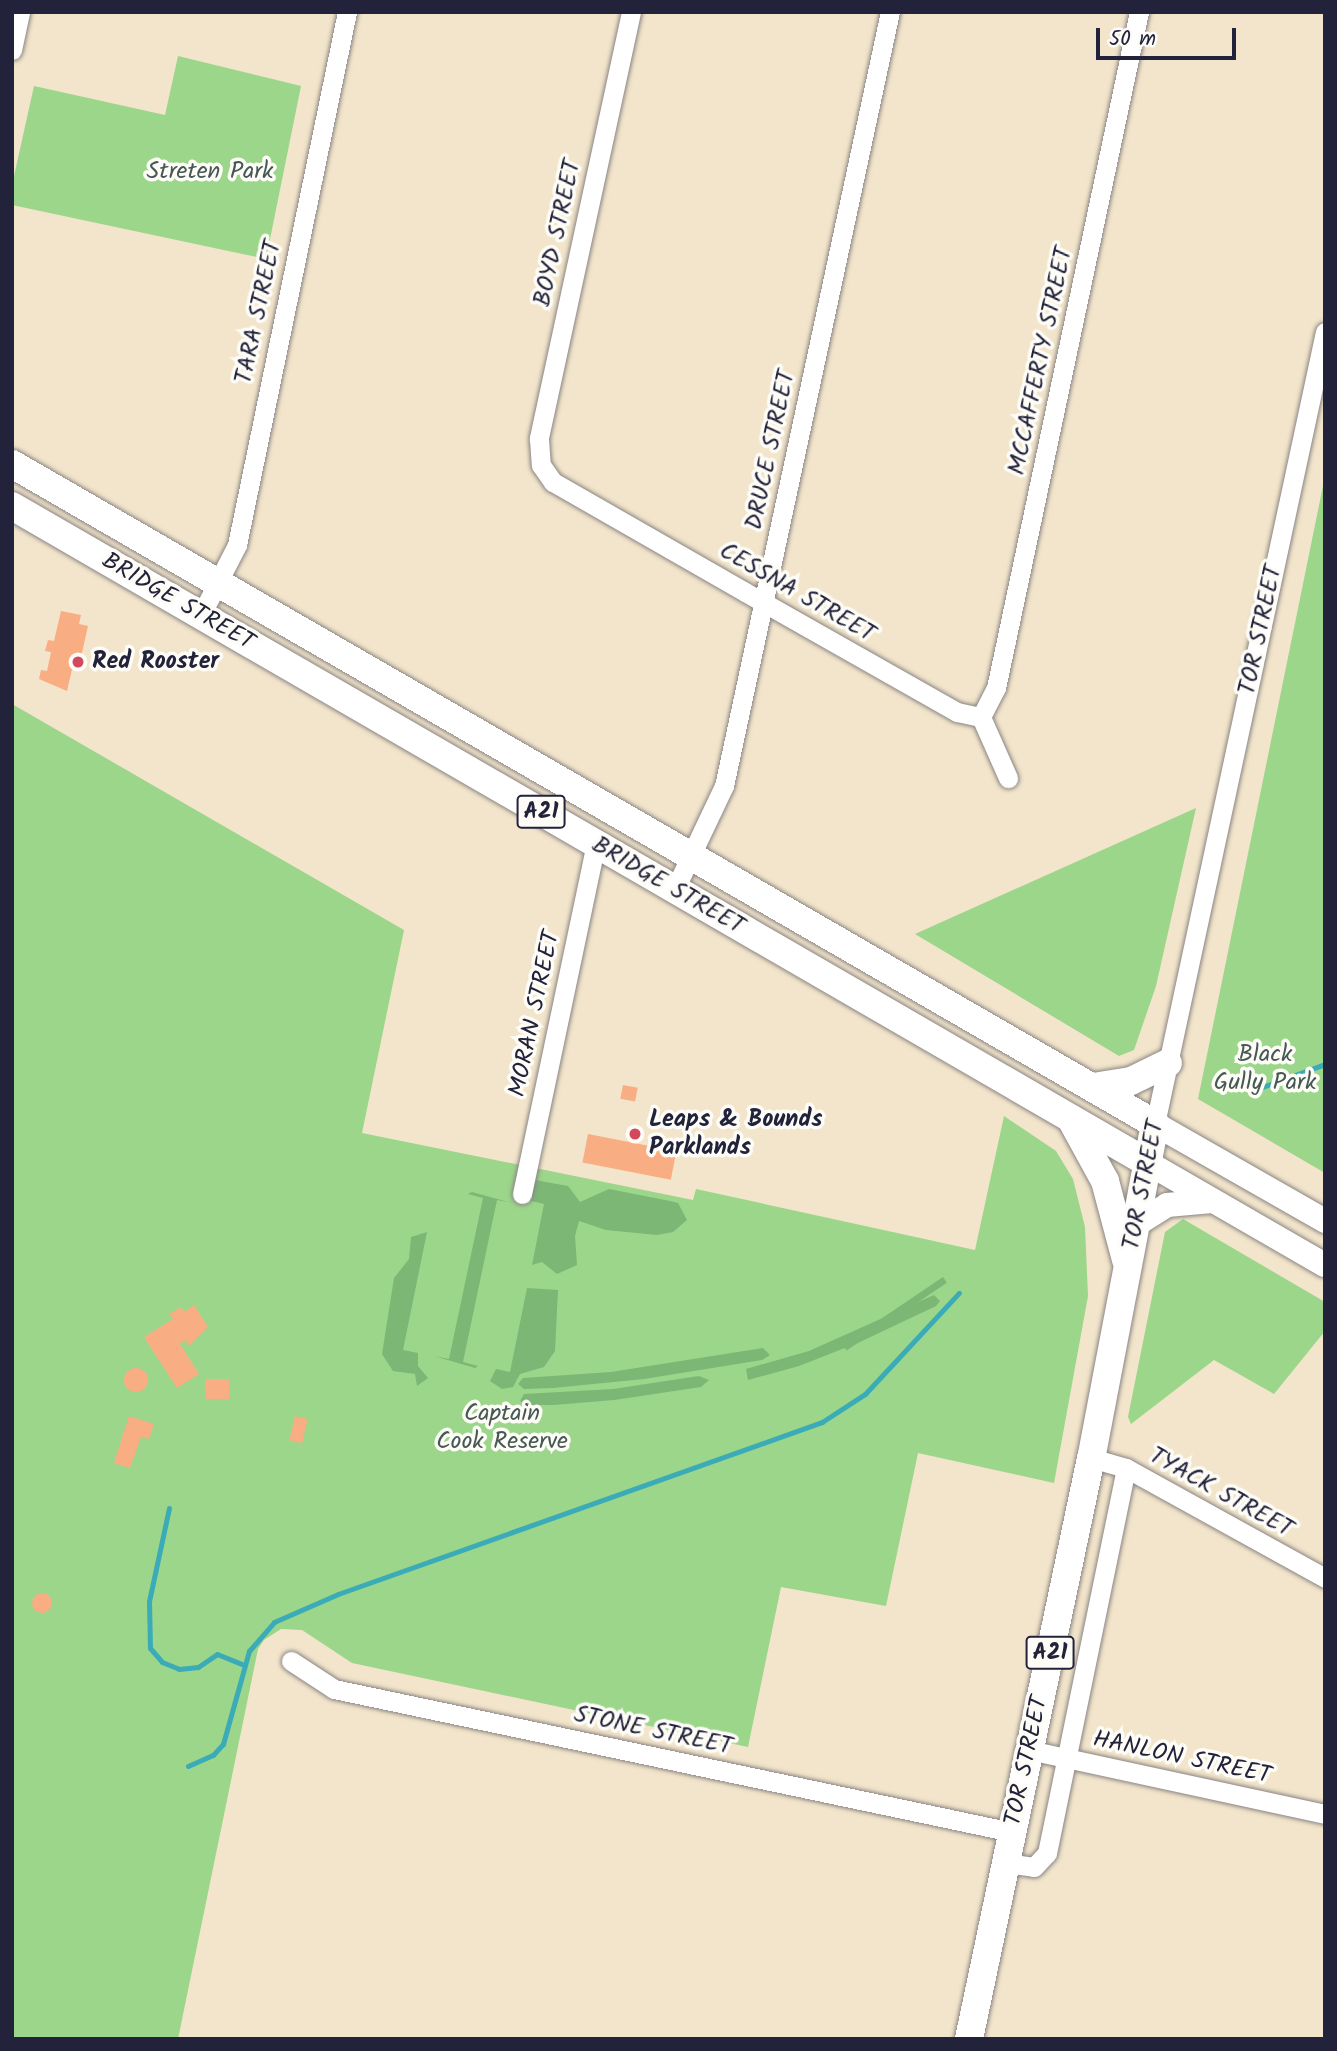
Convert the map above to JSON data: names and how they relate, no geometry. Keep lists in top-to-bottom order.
{
  "streets": {
    "highway": ["BRIDGE STREET", "TOR STREET", "A21"],
    "street": [
      "BOYD STREET",
      "TARA STREET",
      "MCCAFFERTY STREET",
      "DRUCE STREET",
      "CESSNA STREET",
      "MORAN STREET",
      "TYACK STREET",
      "STONE STREET",
      "HANLON STREET"
    ]
  },
  "crossings": [
    ["BOYD STREET", "CESSNA STREET"],
    ["TARA STREET", "BRIDGE STREET"],
    ["MCCAFFERTY STREET", "CESSNA STREET"],
    ["DRUCE STREET", "CESSNA STREET"],
    ["DRUCE STREET", "BRIDGE STREET"],
    ["BRIDGE STREET", "TOR STREET"],
    ["BRIDGE STREET", "A21"],
    ["BRIDGE STREET", "MORAN STREET"],
    ["TOR STREET", "A21"],
    ["TOR STREET", "TYACK STREET"],
    ["TOR STREET", "STONE STREET"],
    ["TOR STREET", "HANLON STREET"]
  ],
  "parks": ["Streten Park", "Black Gully Park", "Captain Cook Reserve"],
  "places": ["Red Rooster", "Leaps & Bounds Parklands"],
  "scale_bar": "50 m"
}
